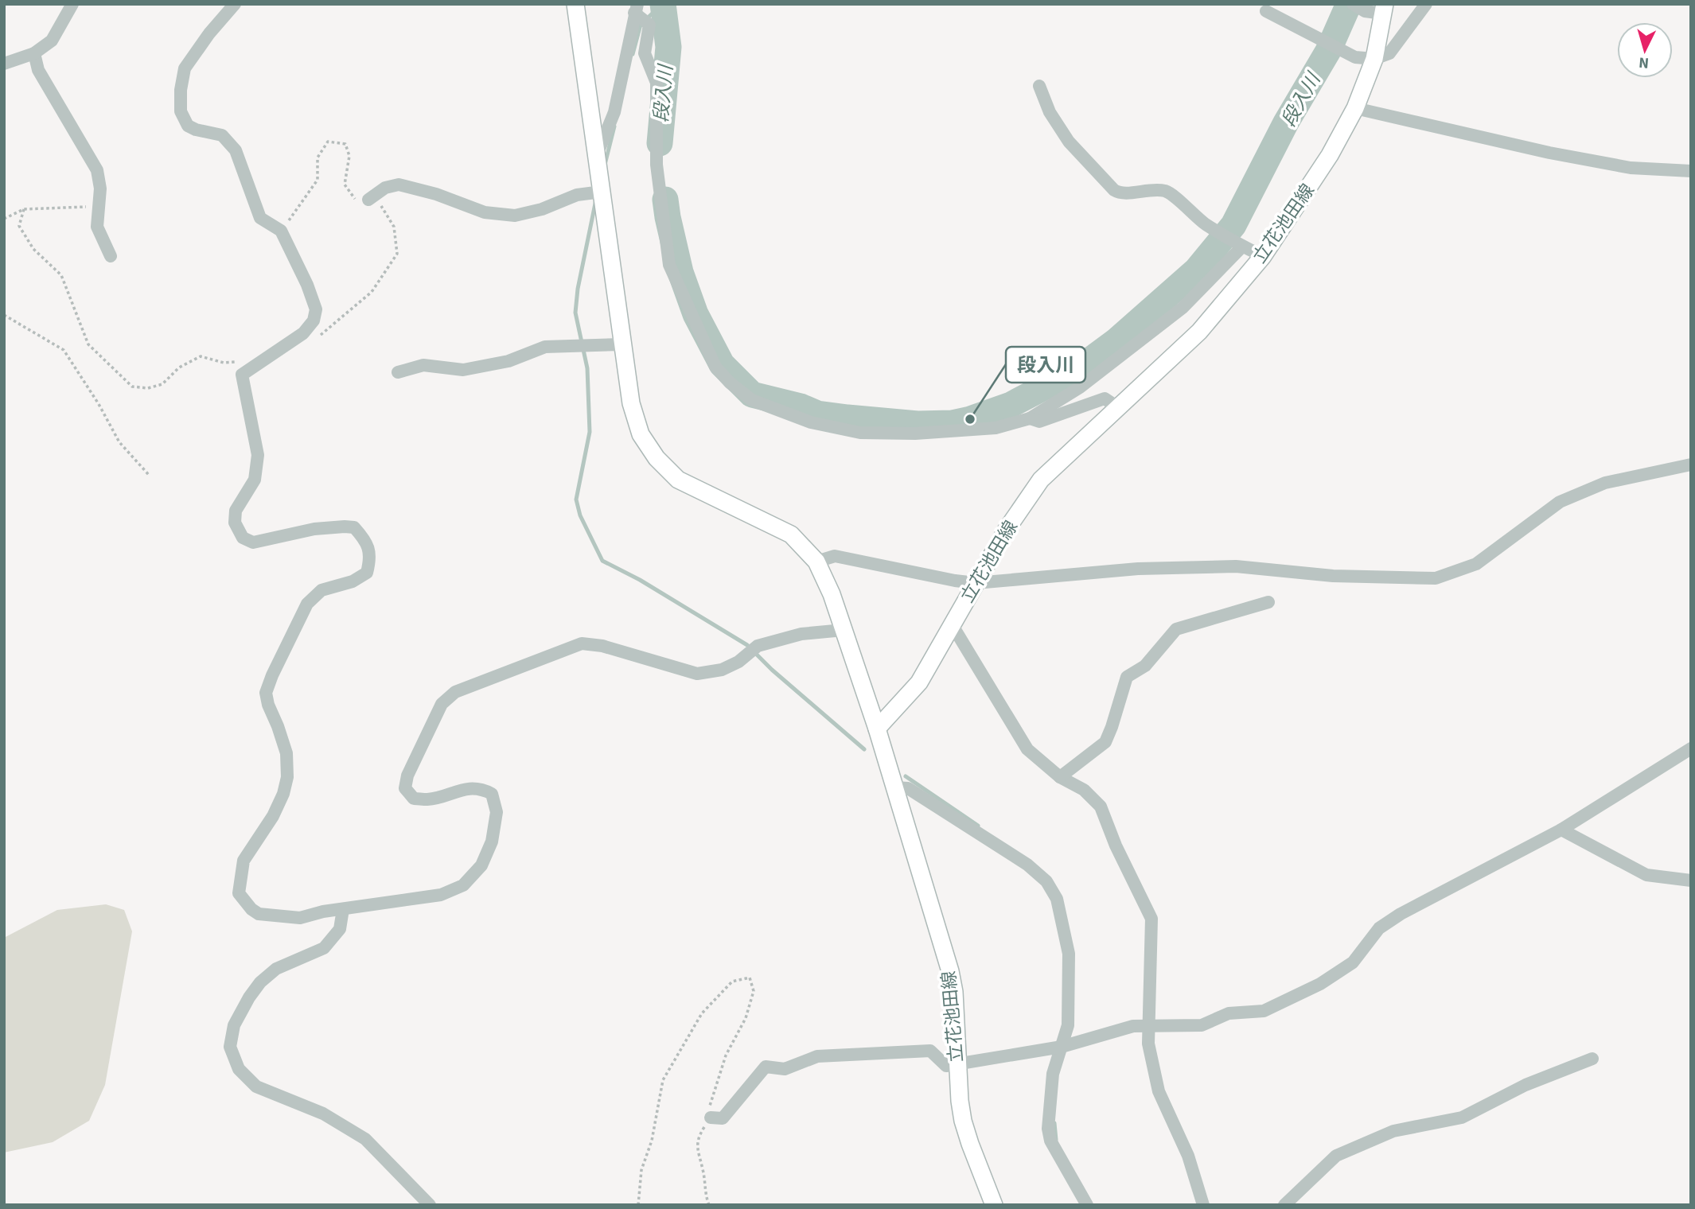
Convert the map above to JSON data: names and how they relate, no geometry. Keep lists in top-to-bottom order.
{
  "streets": {
    "main road": ["立花池田線"]
  },
  "water": ["段入川"],
  "places": ["段入川"],
  "north": "bottom"
}
